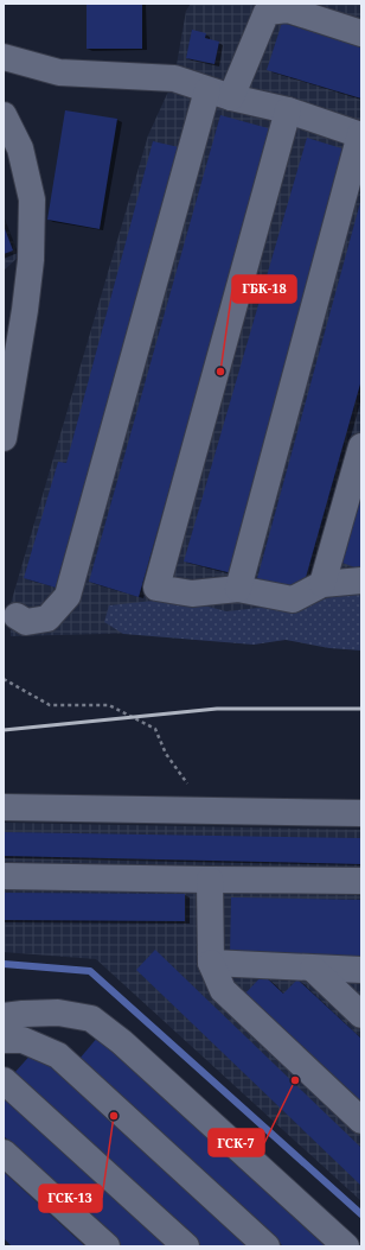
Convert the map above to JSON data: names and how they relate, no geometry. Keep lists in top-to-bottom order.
{
  "places": ["ГБК-18", "ГСК-7", "ГСК-13"]
}
